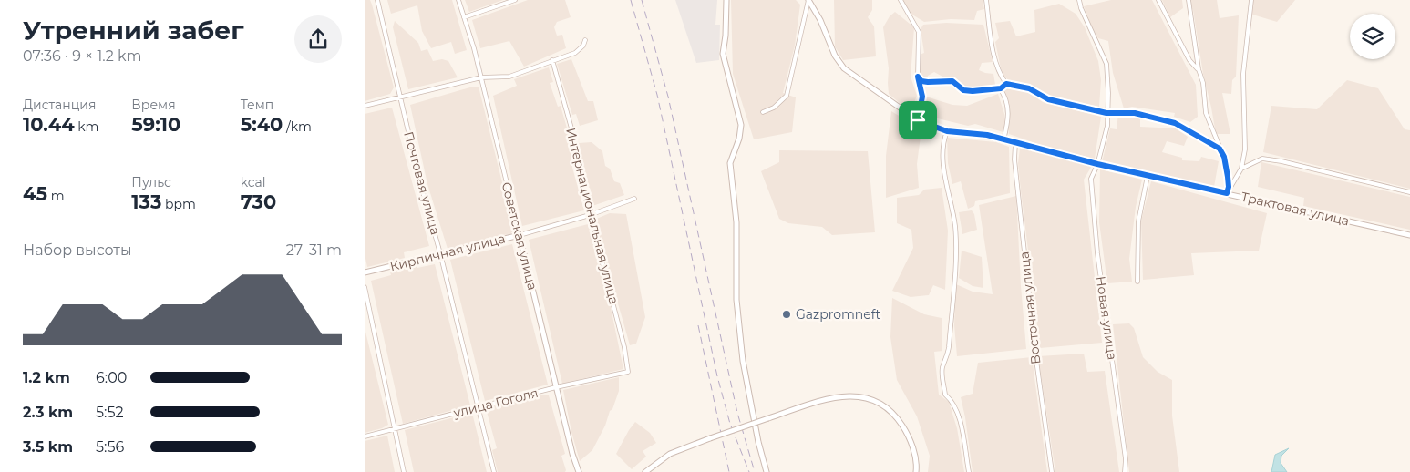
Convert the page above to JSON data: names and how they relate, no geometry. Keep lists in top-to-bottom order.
{
  "streets": {
    "street": [
      "Почтовая улица",
      "Трактовая улица",
      "Интернациональная улица",
      "Советская улица",
      "Кирпичная улица",
      "Восточная улица",
      "Новая улица",
      "улица Гоголя"
    ]
  },
  "crossings": [
    ["Почтовая улица", "Кирпичная улица"],
    ["Почтовая улица", "улица Гоголя"],
    ["Трактовая улица", "Восточная улица"],
    ["Трактовая улица", "Новая улица"],
    ["Интернациональная улица", "Кирпичная улица"],
    ["Интернациональная улица", "улица Гоголя"],
    ["Советская улица", "Кирпичная улица"],
    ["Советская улица", "улица Гоголя"]
  ],
  "places": ["Gazpromneft"],
  "page": {
    "heading": ["Утренний забег", "07:36 · 9 × 1.2 km"],
    "stats": [
      ["Дистанция", "10.44 km"],
      ["Время", "59:10"],
      ["Темп", "5:40 /km"],
      ["45 m"],
      ["Пульс", "133 bpm"],
      ["kcal", "730"]
    ],
    "chart": ["Набор высоты", "27–31 m"],
    "list": [
      {
        "name": "1.2 km",
        "note": "6:00"
      },
      {
        "name": "2.3 km",
        "note": "5:52"
      },
      {
        "name": "3.5 km",
        "note": "5:56"
      }
    ]
  }
}
